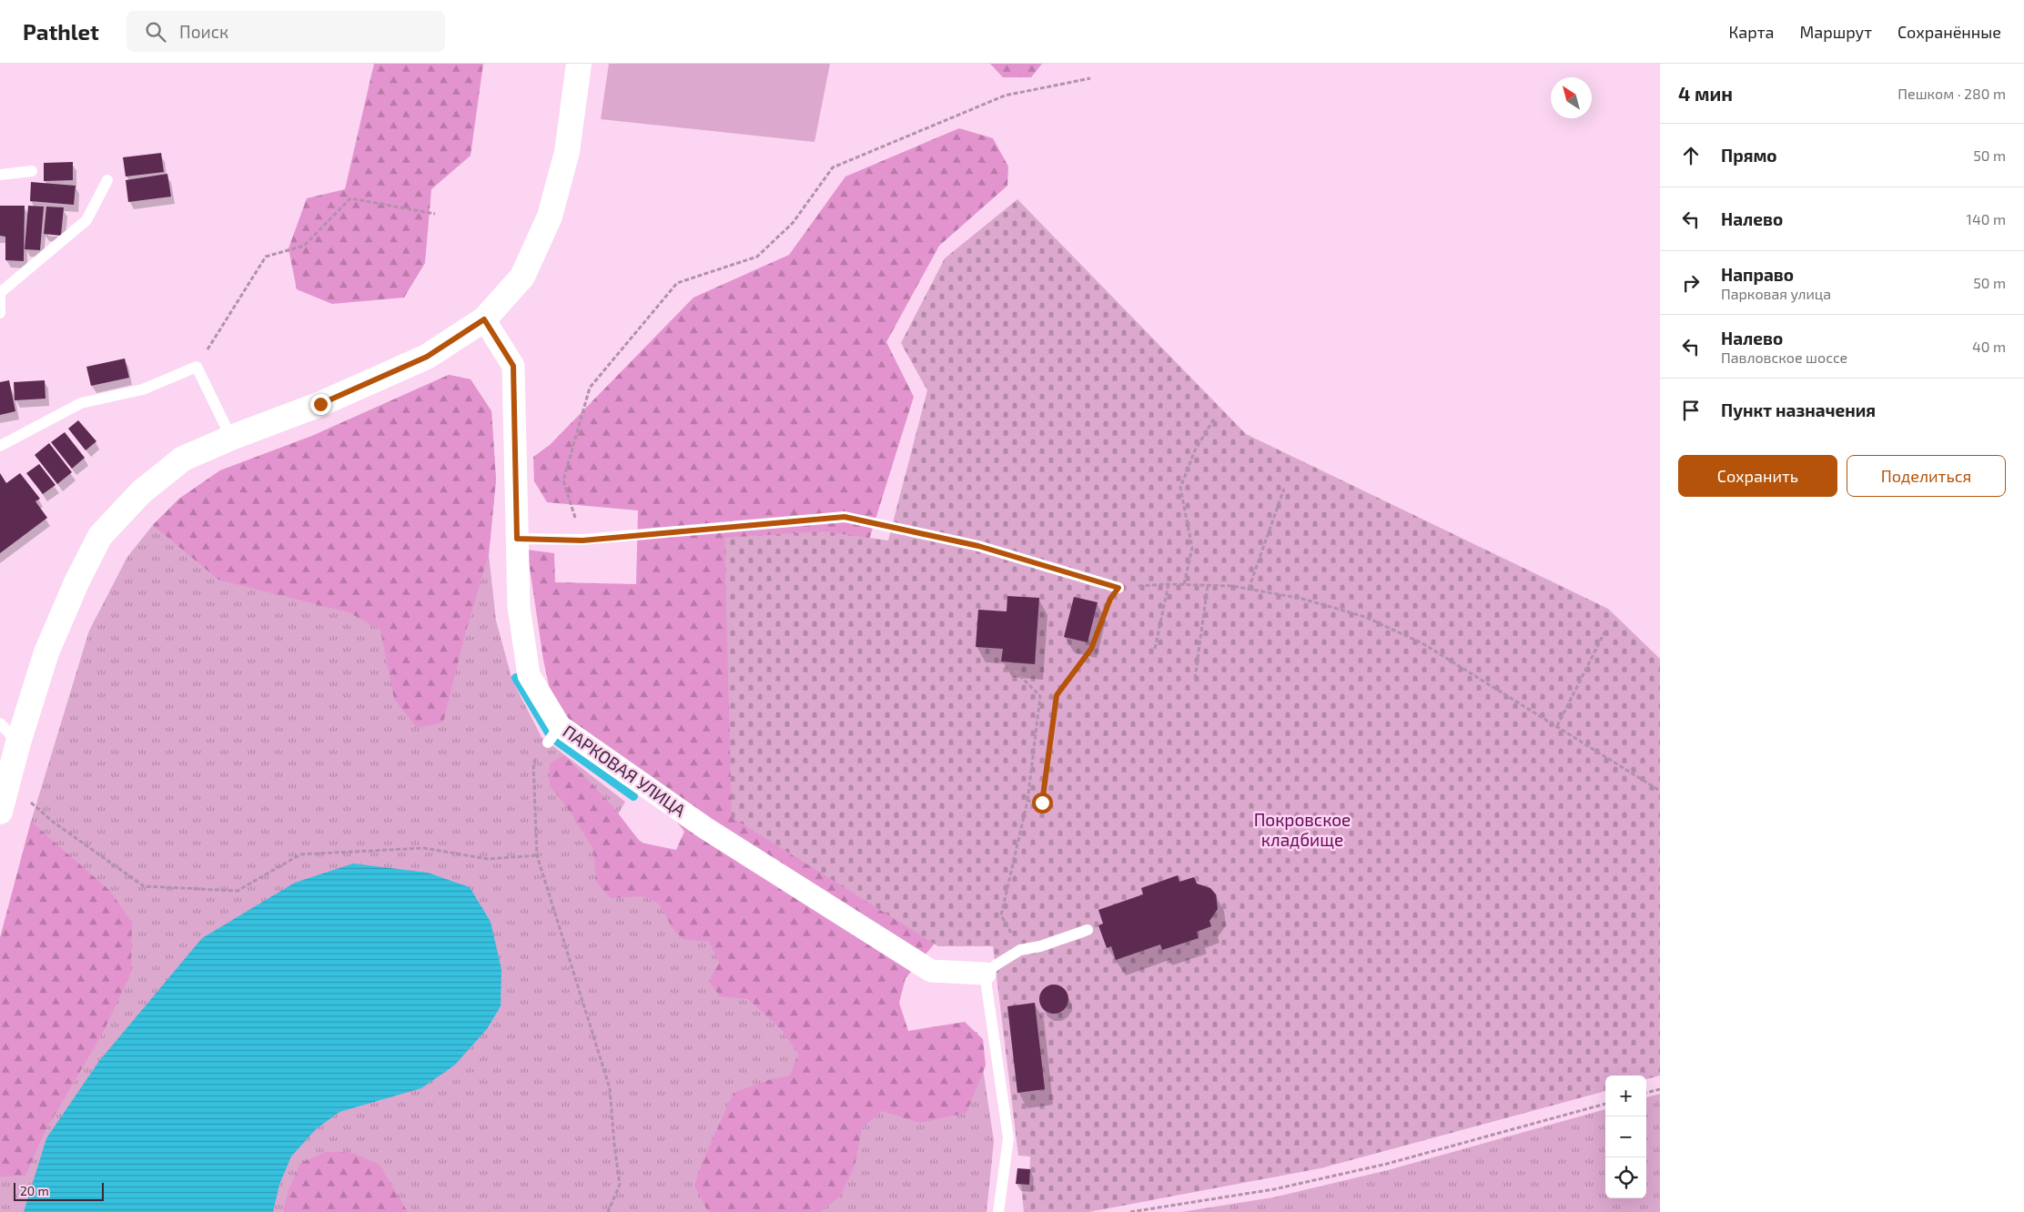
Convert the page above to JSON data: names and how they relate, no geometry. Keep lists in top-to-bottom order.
{
  "streets": {
    "street": ["ПАРКОВАЯ УЛИЦА"]
  },
  "parks": ["Покровское кладбище"],
  "scale_bar": "20 m",
  "north": "top left",
  "page": {
    "header": "Pathlet",
    "search": "Поиск",
    "nav": ["Карта", "Маршрут", "Сохранённые"],
    "heading": ["4 мин", "Пешком · 280 m"],
    "list": [
      ["Прямо", "50 m"],
      ["Налево", "140 m"],
      ["Направо", "Парковая улица", "50 m"],
      ["Налево", "Павловское шоссе", "40 m"],
      "Пункт назначения"
    ],
    "buttons": ["Сохранить", "Поделиться"],
    "map_buttons": ["+", "−"],
    "scale": "20 m"
  }
}
